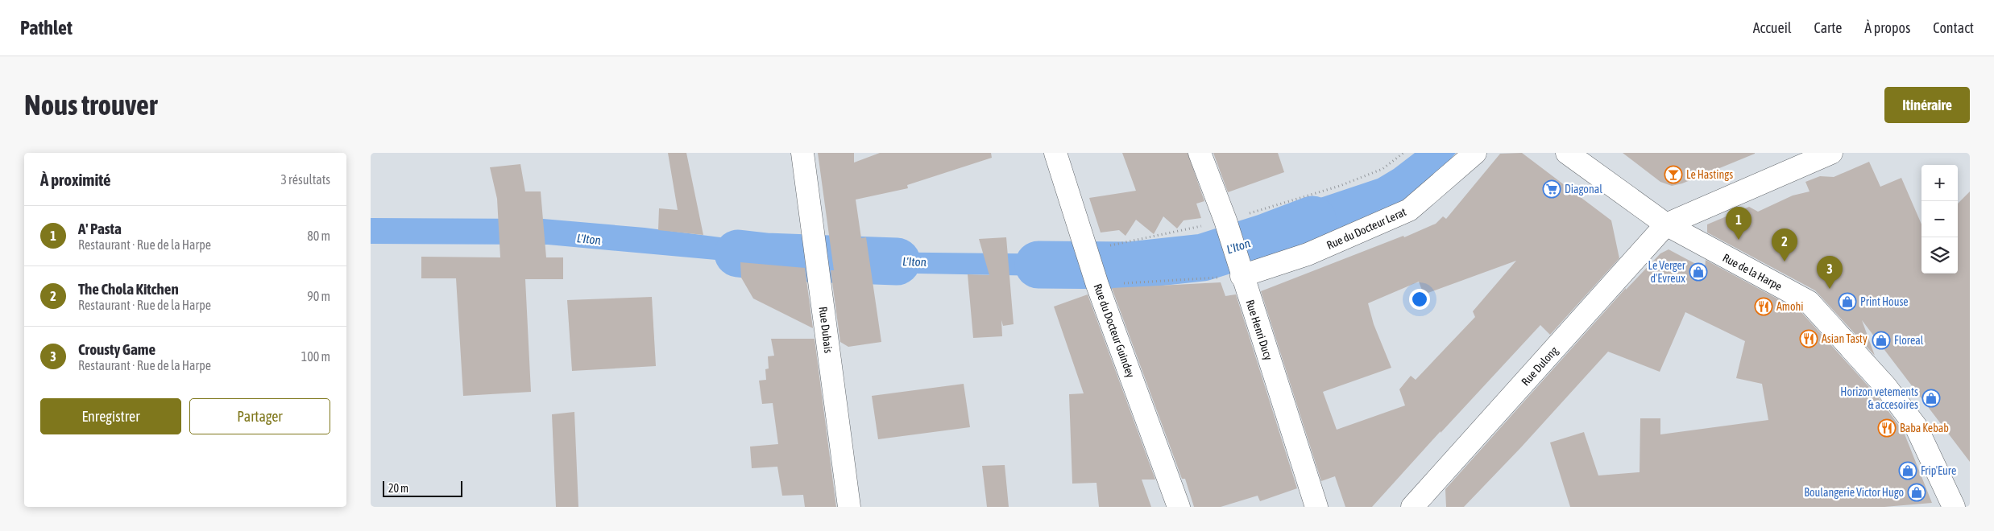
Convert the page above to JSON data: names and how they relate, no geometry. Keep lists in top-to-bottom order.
{
  "streets": {
    "street": [
      "Rue du Docteur Lerat",
      "Rue de la Harpe",
      "Rue Dubais",
      "Rue Henri Ducy",
      "Rue du Docteur Guindey",
      "Rue Dulong"
    ]
  },
  "crossings": [
    ["Rue du Docteur Lerat", "Rue Henri Ducy"],
    ["Rue de la Harpe", "Rue Dulong"]
  ],
  "water": ["L'Iton"],
  "places": {
    "bar": ["Le Hastings"],
    "supermarket": ["Diagonal"],
    "shop": [
      "Le Verger d'Evreux",
      "Print House",
      "Floreal",
      "Horizon vetements & accesoires",
      "Frip'Eure",
      "Boulangerie Victor Hugo"
    ],
    "restaurant": ["Amohi", "Asian Tasty", "Baba Kebab"]
  },
  "scale_bar": "20 m",
  "page": {
    "header": "Pathlet",
    "nav": [
      "Accueil",
      "Carte",
      "À propos",
      "Contact"
    ],
    "buttons": [
      "Itinéraire",
      ["Enregistrer", "Partager"]
    ],
    "title": "Nous trouver",
    "heading": ["À proximité", "3 résultats"],
    "map_buttons": ["+", "−"],
    "list": [
      {
        "mark": "1",
        "name": "A' Pasta",
        "note": "Restaurant · Rue de la Harpe",
        "value": "80 m"
      },
      {
        "mark": "2",
        "name": "The Chola Kitchen",
        "note": "Restaurant · Rue de la Harpe",
        "value": "90 m"
      },
      {
        "mark": "3",
        "name": "Crousty Game",
        "note": "Restaurant · Rue de la Harpe",
        "value": "100 m"
      }
    ],
    "pins": ["1", "2", "3"],
    "scale": "20 m"
  }
}
